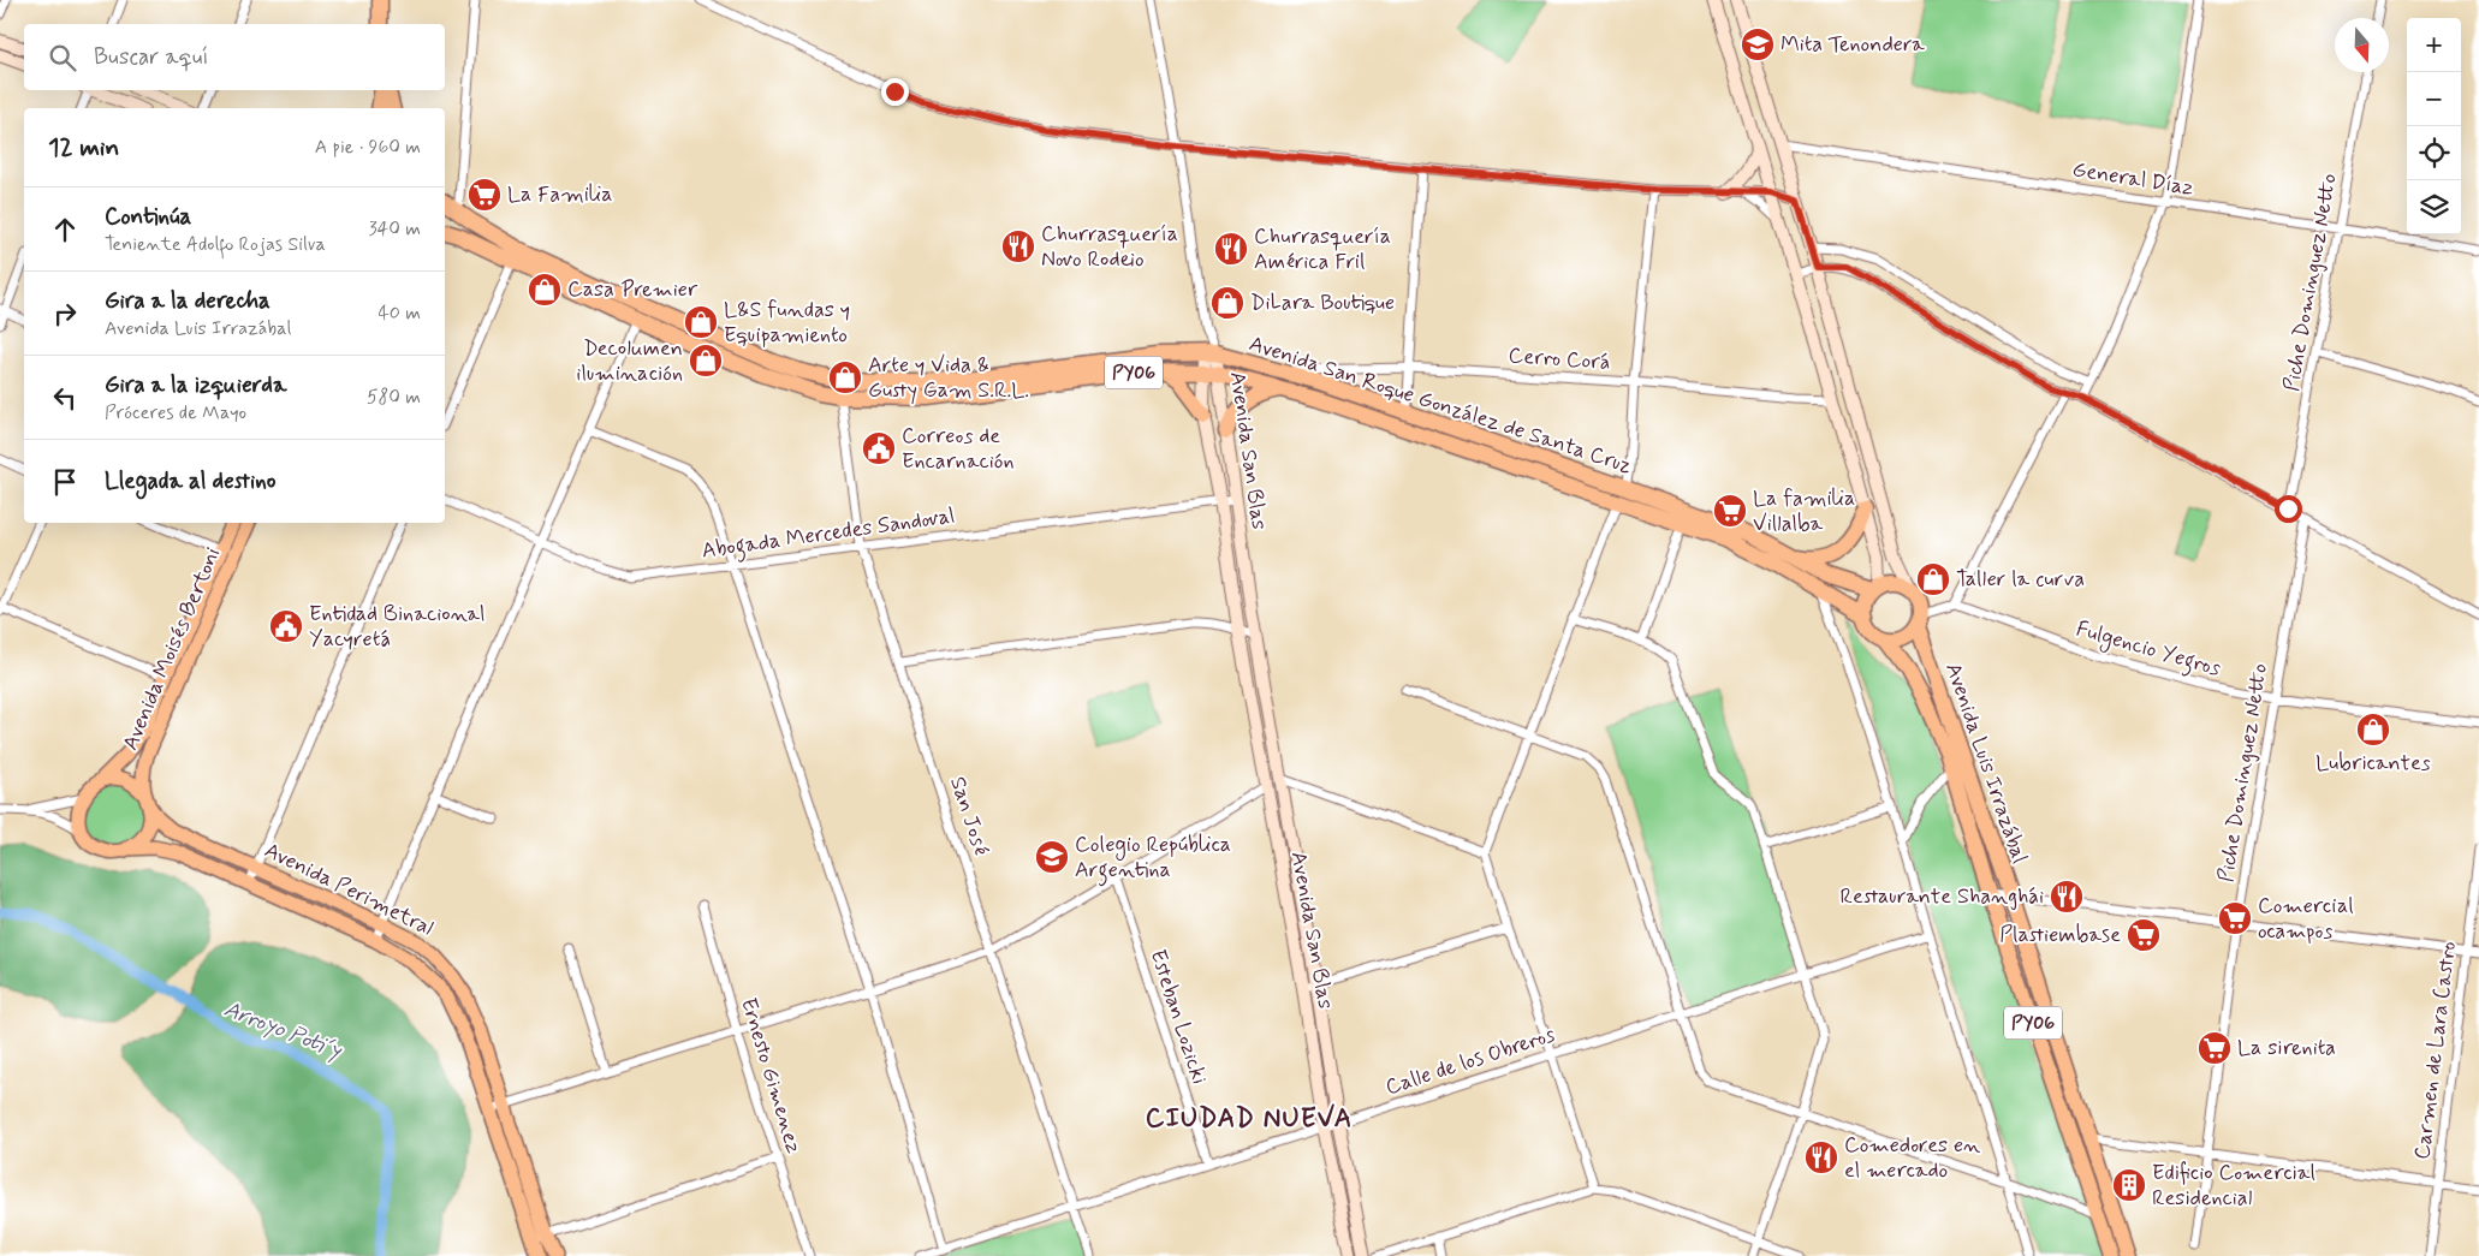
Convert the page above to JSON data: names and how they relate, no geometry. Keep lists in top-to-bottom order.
{
  "streets": {
    "highway": ["PY06", "Avenida San Roque González de Santa Cruz", "Avenida Luis Irrazábal"],
    "main road": ["Avenida Moisés Bertoni", "Avenida Perimetral"],
    "street": [
      "General Díaz",
      "Piche Dominguez Netto",
      "Cerro Corá",
      "Avenida San Blas",
      "Abogada Mercedes Sandoval",
      "Fulgencio Yegros",
      "San José",
      "Esteban Lozicki",
      "Carmen de Lara Castro",
      "Calle de los Obreros",
      "Ernesto Gimenez"
    ]
  },
  "crossings": [
    ["General Díaz", "Piche Dominguez Netto"],
    ["General Díaz", "Avenida Luis Irrazábal"],
    ["Piche Dominguez Netto", "Fulgencio Yegros"],
    ["Cerro Corá", "Avenida San Roque González de Santa Cruz"],
    ["PY06", "Avenida San Roque González de Santa Cruz"],
    ["PY06", "Avenida Luis Irrazábal"],
    ["Avenida San Roque González de Santa Cruz", "Avenida San Blas"],
    ["Avenida San Roque González de Santa Cruz", "Avenida Luis Irrazábal"],
    ["Avenida San Roque González de Santa Cruz", "San José"],
    ["Avenida San Blas", "Abogada Mercedes Sandoval"],
    ["Avenida San Blas", "Calle de los Obreros"],
    ["Abogada Mercedes Sandoval", "San José"],
    ["Avenida Moisés Bertoni", "Avenida Perimetral"],
    ["San José", "Calle de los Obreros"],
    ["Esteban Lozicki", "Calle de los Obreros"]
  ],
  "districts": ["CIUDAD NUEVA"],
  "water": ["Arroyo Poti´y"],
  "places": {
    "school or university": ["Mita Tenondera", "Colegio República Argentina"],
    "supermarket": [
      "La Familia",
      "La familia Villalba",
      "Comercial ocampos",
      "Plastiembase",
      "La sirenita"
    ],
    "restaurant": [
      "Churrasquería Novo Rodeio",
      "Churrasquería América Fril",
      "Restaurante Shanghái",
      "Comedores en el mercado"
    ],
    "shop": [
      "Casa Premier",
      "DiLara Boutique",
      "L&S fundas y Equipamiento",
      "Decolumen iluminación",
      "Arte y Vida & Gusty Gam S.R.L.",
      "Taller la curva",
      "Lubricantes"
    ],
    "public building": ["Correos de Encarnación", "Entidad Binacional Yacyretá"],
    "building": ["Edificio Comercial Residencial"]
  },
  "north": "bottom",
  "page": {
    "map_buttons": ["+", "−"],
    "search": "Buscar aquí",
    "heading": ["12 min", "A pie · 960 m"],
    "list": [
      ["Continúa", "Teniente Adolfo Rojas Silva", "340 m"],
      ["Gira a la derecha", "Avenida Luis Irrazábal", "40 m"],
      ["Gira a la izquierda", "Próceres de Mayo", "580 m"],
      "Llegada al destino"
    ]
  }
}
